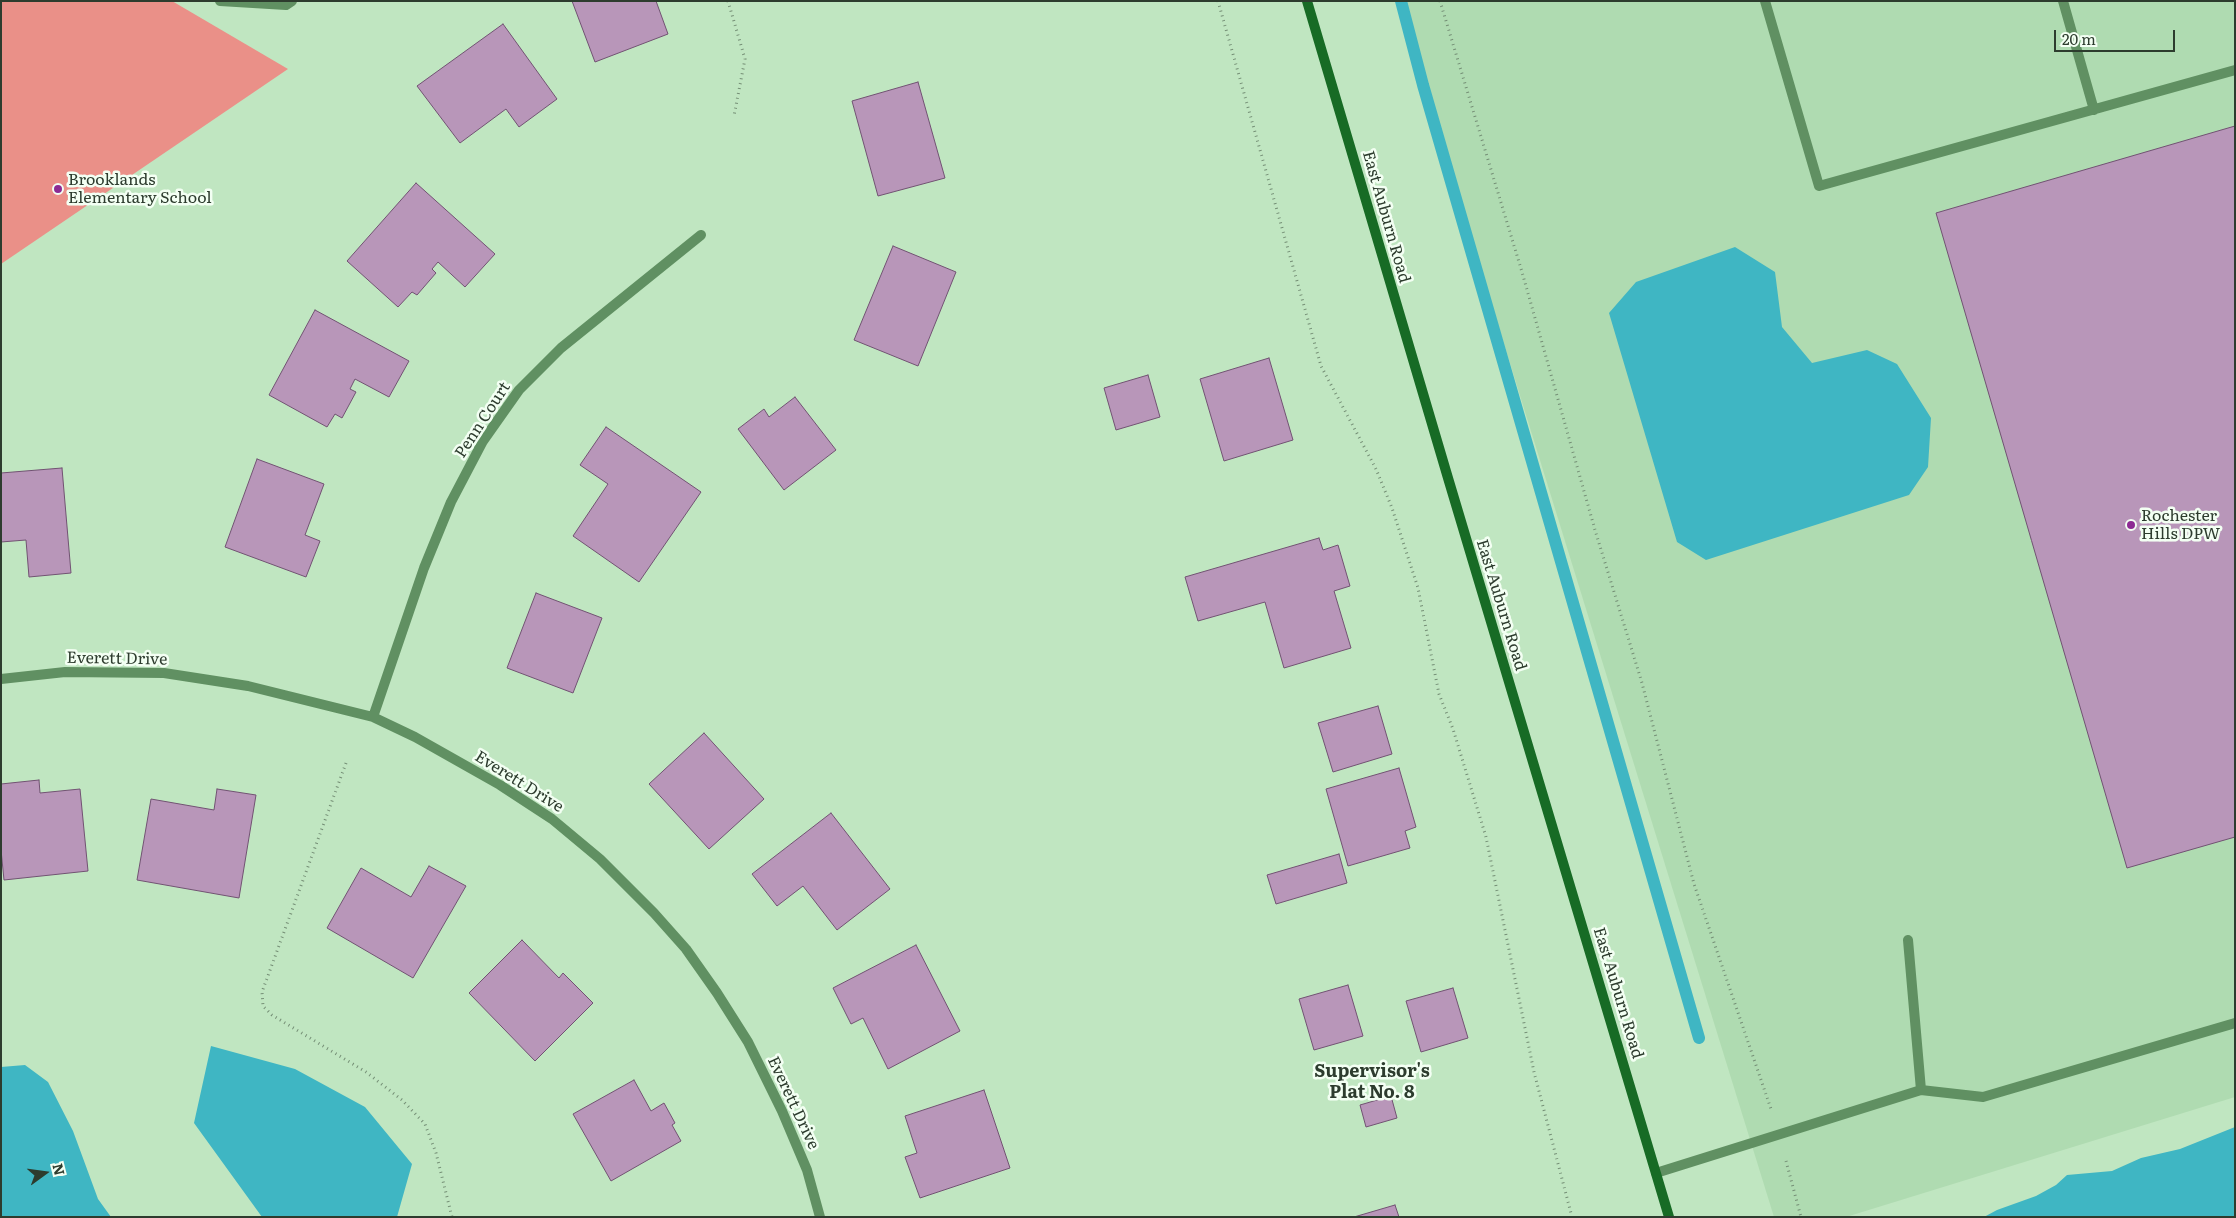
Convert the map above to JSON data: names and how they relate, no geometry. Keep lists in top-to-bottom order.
{
  "streets": {
    "main road": ["East Auburn Road"],
    "street": ["Penn Court", "Everett Drive"]
  },
  "crossings": [
    ["Penn Court", "Everett Drive"]
  ],
  "districts": ["Supervisor's Plat No. 8"],
  "places": ["Brooklands Elementary School", "Rochester Hills DPW"],
  "scale_bar": "20 m",
  "north": "right"
}
